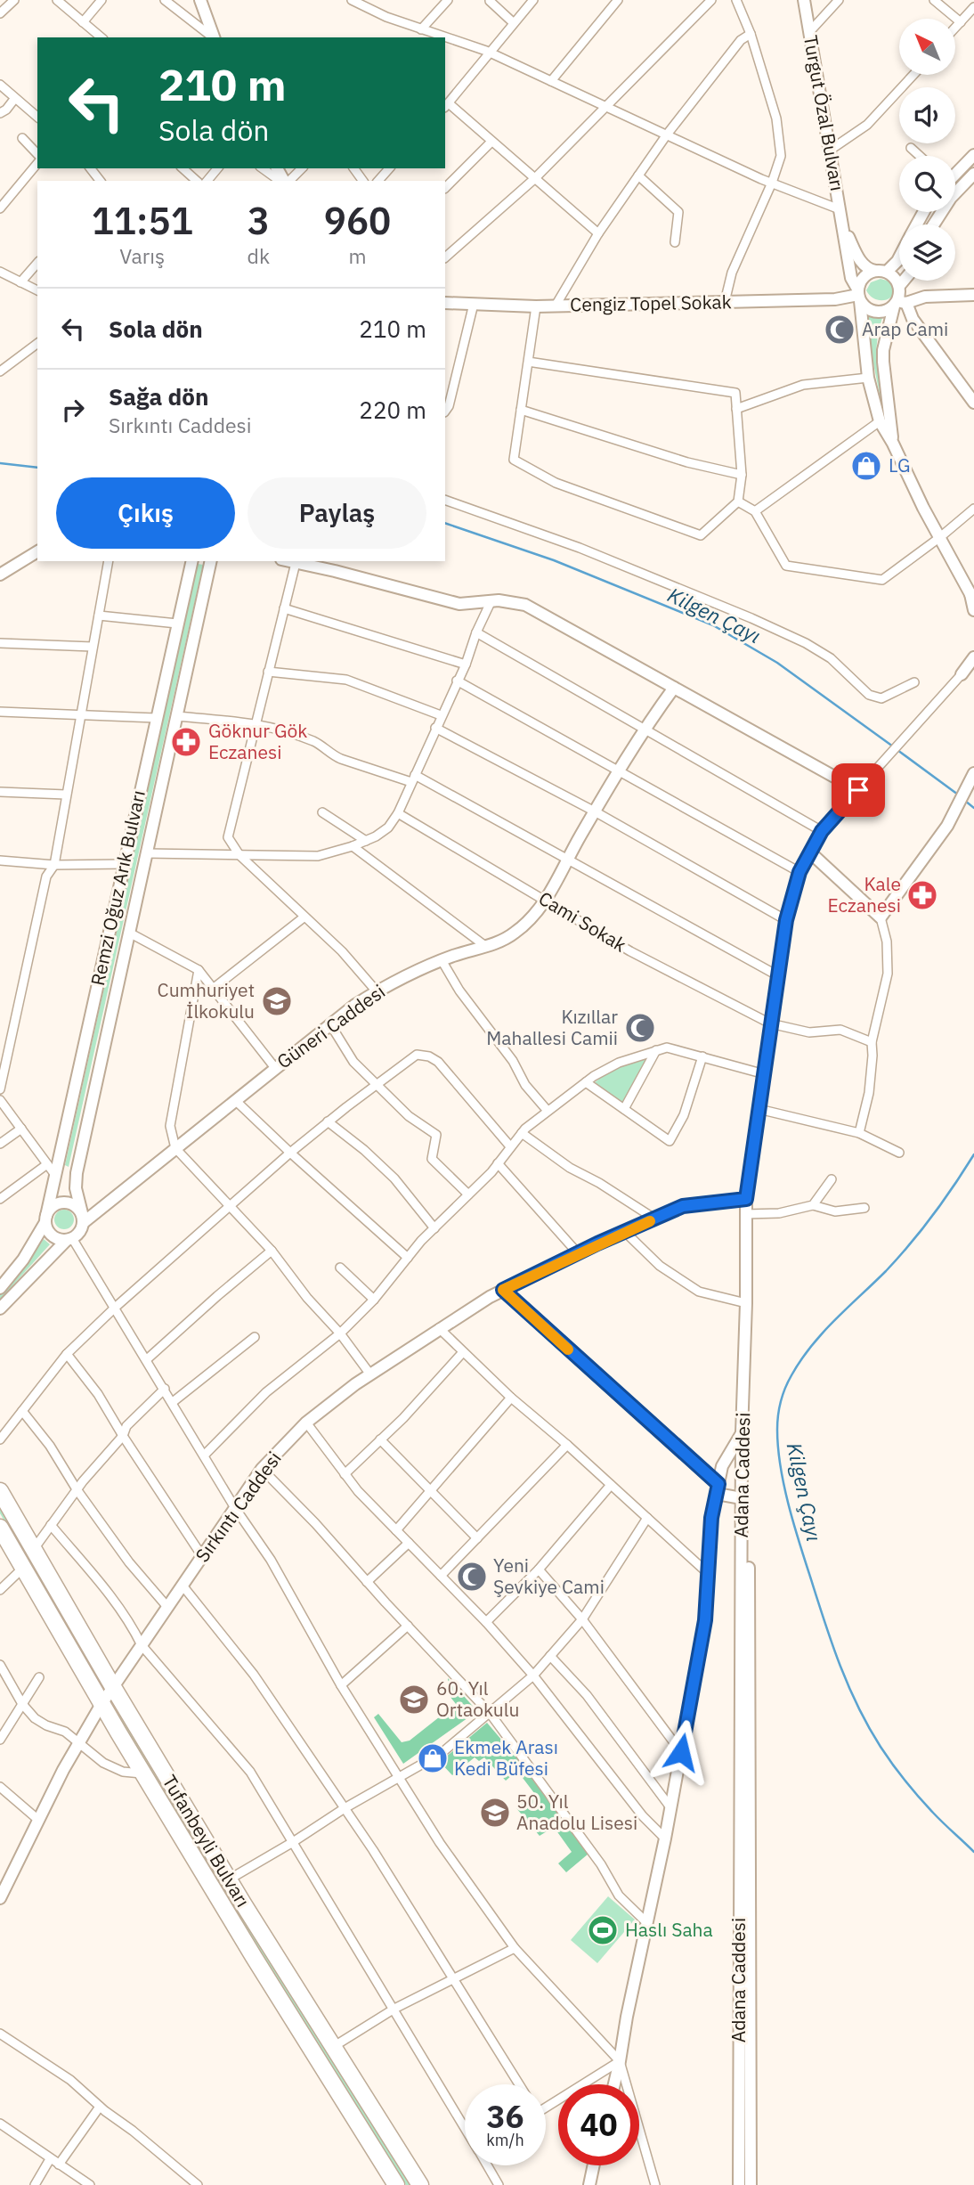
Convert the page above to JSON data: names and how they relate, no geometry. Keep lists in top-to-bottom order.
{
  "streets": {
    "highway": ["Tufanbeyli Bulvarı"],
    "main road": [
      "Turgut Özal Bulvarı",
      "Cengiz Topel Sokak",
      "Remzi Oğuz Arık Bulvarı",
      "Güneri Caddesi",
      "Adana Caddesi",
      "Sırkıntı Caddesi"
    ],
    "street": ["Cami Sokak"]
  },
  "crossings": [
    ["Turgut Özal Bulvarı", "Cengiz Topel Sokak"],
    ["Remzi Oğuz Arık Bulvarı", "Güneri Caddesi"],
    ["Cami Sokak", "Güneri Caddesi"],
    ["Cami Sokak", "Adana Caddesi"],
    ["Güneri Caddesi", "Adana Caddesi"],
    ["Adana Caddesi", "Sırkıntı Caddesi"],
    ["Sırkıntı Caddesi", "Tufanbeyli Bulvarı"]
  ],
  "water": ["Kilgen Çayı"],
  "places": {
    "mosque": ["Arap Cami", "Kızıllar Mahallesi Camii", "Yeni Şevkiye Cami"],
    "shop": ["LG", "Ekmek Arası Kedi Büfesi"],
    "pharmacy": ["Göknur Gök Eczanesi", "Kale Eczanesi"],
    "school or university": ["Cumhuriyet İlkokulu", "60. Yıl Ortaokulu", "50. Yıl Anadolu Lisesi"],
    "sports": ["Haslı Saha"]
  },
  "north": "top left",
  "page": {
    "turn": ["210 m", "Sola dön"],
    "eta": [
      "11:51",
      "Varış",
      "3",
      "dk",
      "960",
      "m"
    ],
    "list": [
      {
        "name": "Sola dön",
        "value": "210 m"
      },
      {
        "name": "Sağa dön",
        "note": "Sırkıntı Caddesi",
        "value": "220 m"
      }
    ],
    "buttons": ["Çıkış", "Paylaş"],
    "speed": "36 km/h",
    "limit": "40"
  }
}
